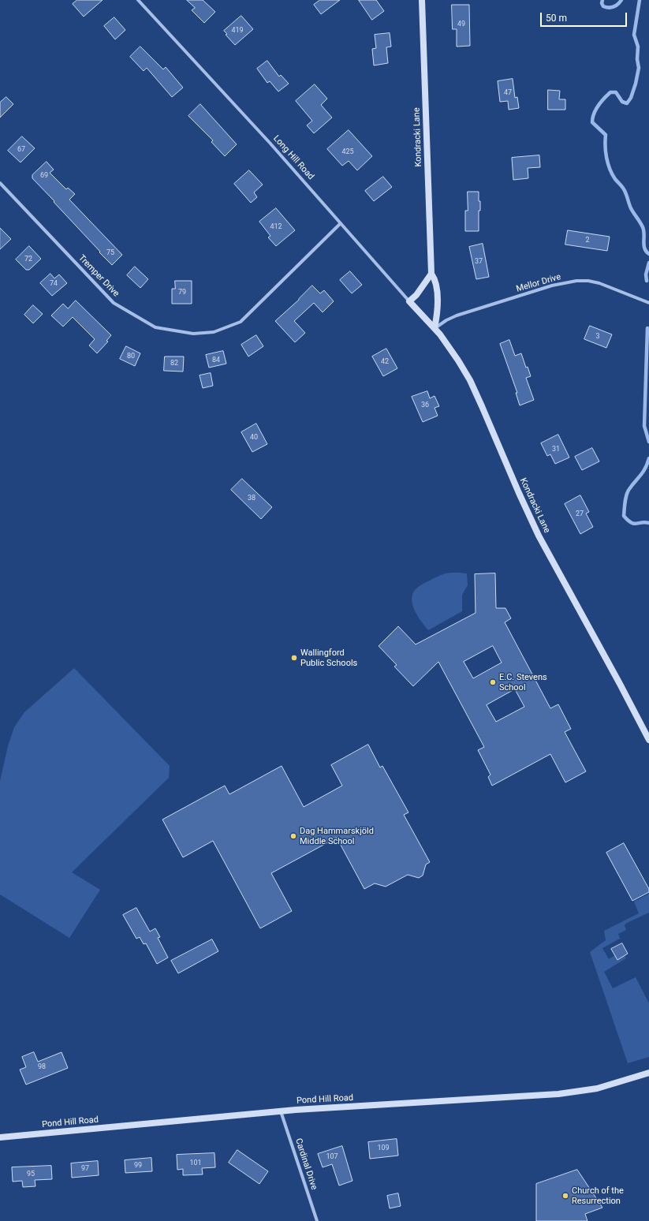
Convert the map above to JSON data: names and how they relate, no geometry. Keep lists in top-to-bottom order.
{
  "streets": {
    "main road": ["Kondracki Lane", "Long Hill Road", "Pond Hill Road"],
    "street": ["Tremper Drive", "Mellor Drive", "Cardinal Drive"]
  },
  "crossings": [
    ["Kondracki Lane", "Long Hill Road"],
    ["Kondracki Lane", "Mellor Drive"],
    ["Long Hill Road", "Tremper Drive"],
    ["Long Hill Road", "Mellor Drive"],
    ["Pond Hill Road", "Cardinal Drive"]
  ],
  "places": [
    "Wallingford Public Schools",
    "E.C. Stevens School",
    "Dag Hammarskjöld Middle School",
    "Church of the Resurrection"
  ],
  "house_numbers": [
    "49",
    "419",
    "47",
    "67",
    "425",
    "69",
    "412",
    "2",
    "75",
    "72",
    "37",
    "74",
    "79",
    "3",
    "80",
    "84",
    "42",
    "82",
    "36",
    "40",
    "31",
    "38",
    "27",
    "98",
    "109",
    "107",
    "101",
    "99",
    "97",
    "95"
  ],
  "scale_bar": "50 m"
}
